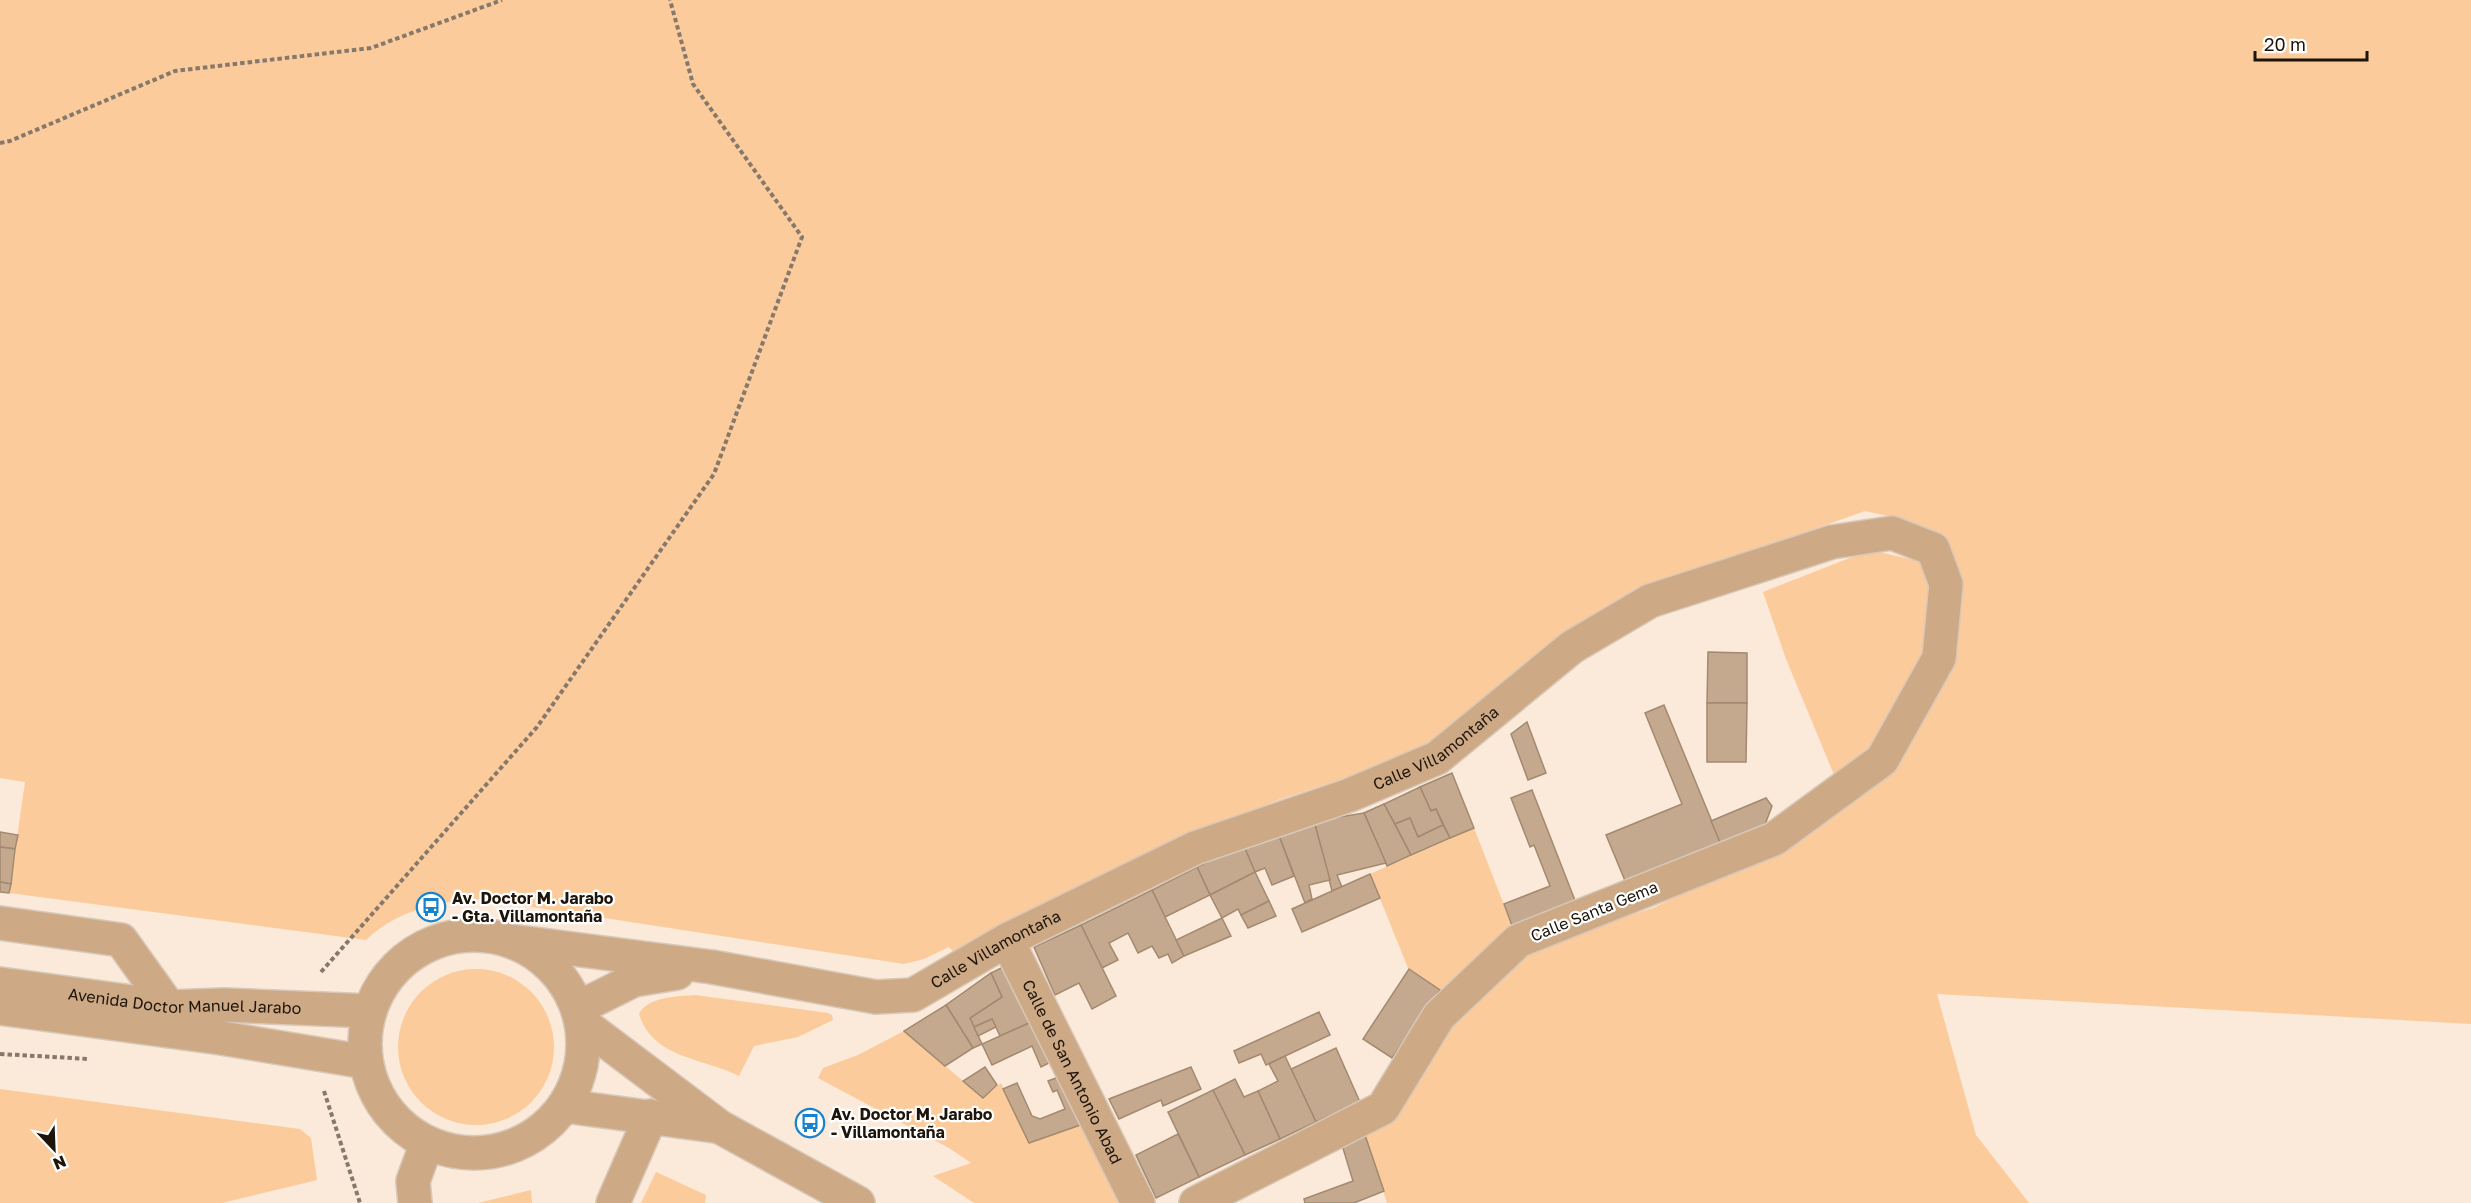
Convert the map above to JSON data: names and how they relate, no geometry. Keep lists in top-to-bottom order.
{
  "streets": {
    "street": [
      "Calle Villamontaña",
      "Calle Santa Gema",
      "Avenida Doctor Manuel Jarabo",
      "Calle de San Antonio Abad"
    ]
  },
  "crossings": [
    ["Calle Villamontaña", "Calle Santa Gema"],
    ["Calle Villamontaña", "Avenida Doctor Manuel Jarabo"],
    ["Calle Villamontaña", "Calle de San Antonio Abad"]
  ],
  "places": {
    "bus stop": ["Av. Doctor M. Jarabo - Gta. Villamontaña", "Av. Doctor M. Jarabo - Villamontaña"]
  },
  "scale_bar": "20 m",
  "north": "bottom right"
}
